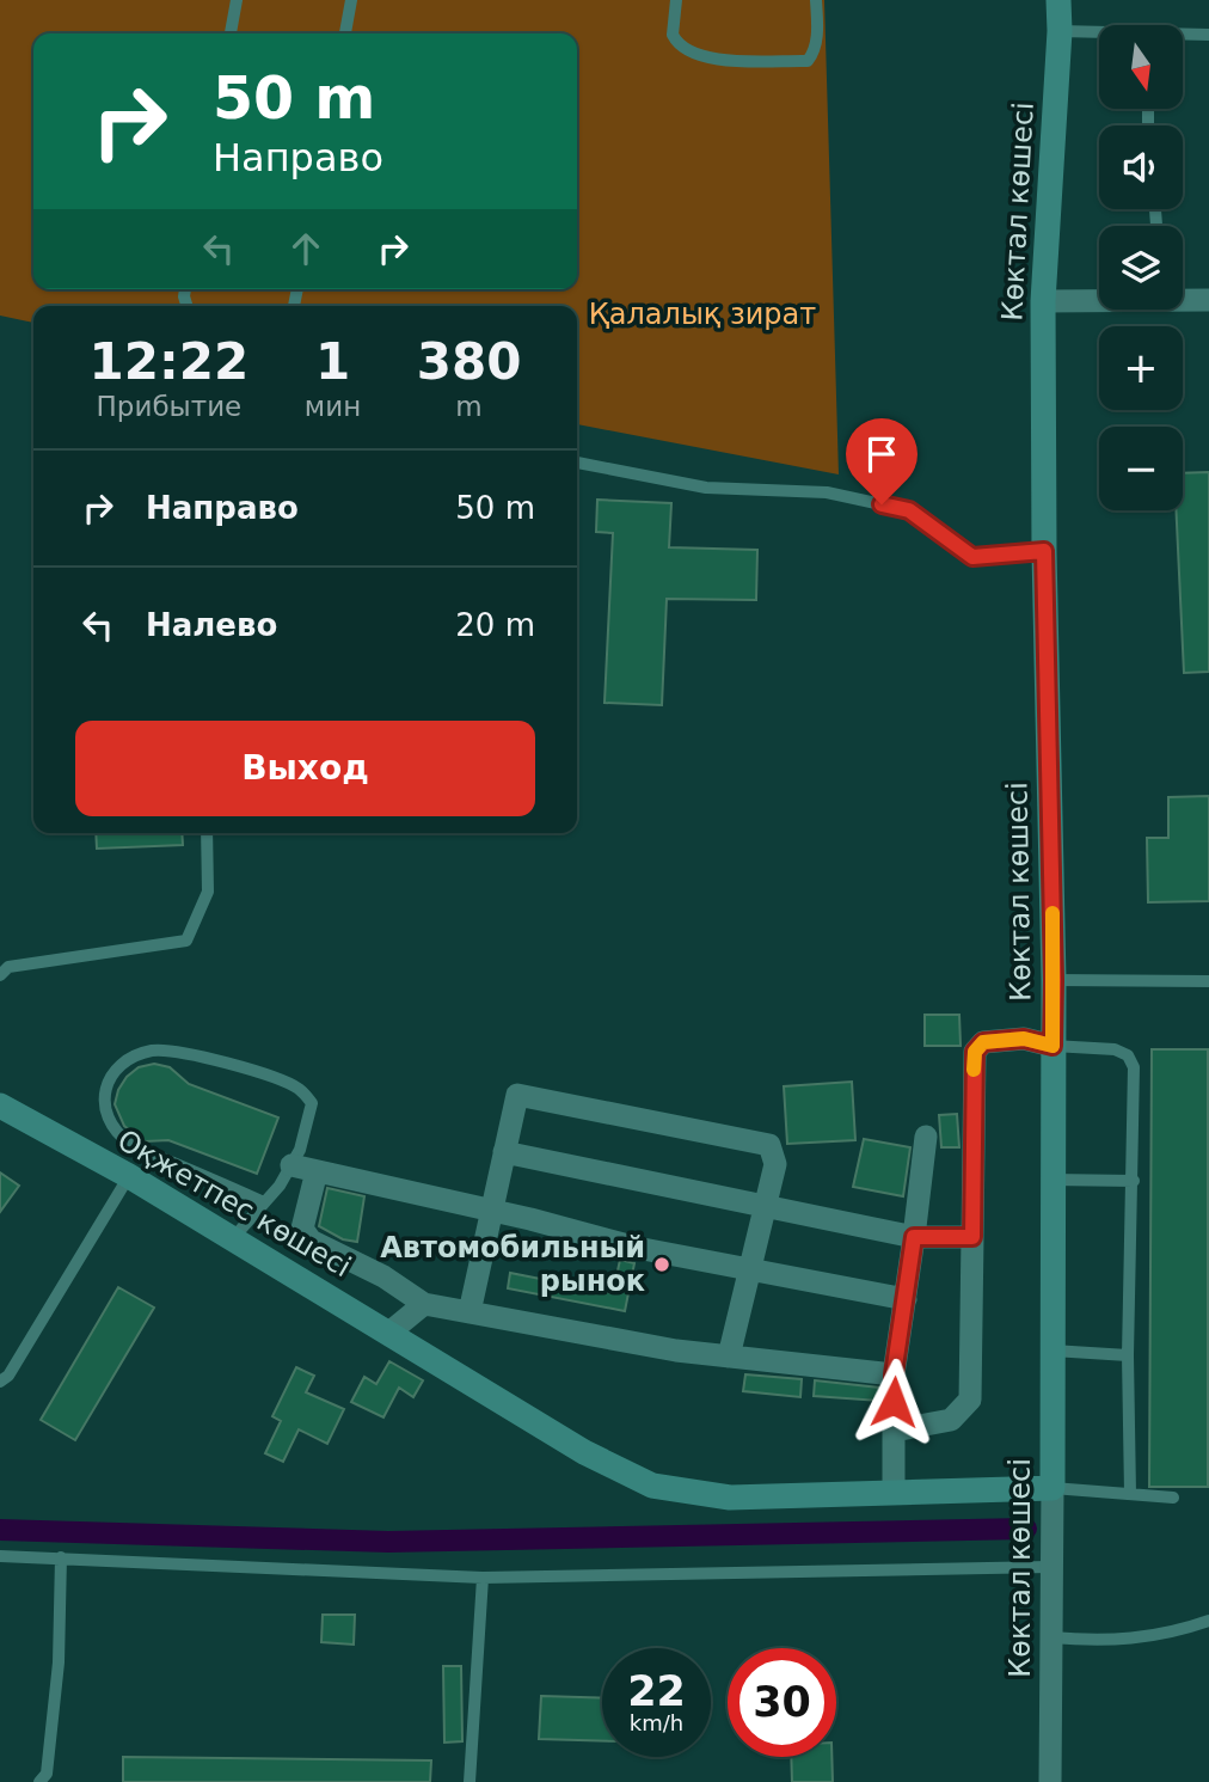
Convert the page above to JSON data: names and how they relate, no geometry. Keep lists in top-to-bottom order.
{
  "streets": {
    "street": ["Көктал көшесі", "Оқжетпес көшесі"]
  },
  "crossings": [
    ["Көктал көшесі", "Оқжетпес көшесі"]
  ],
  "parks": ["Қалалық зират"],
  "places": ["Автомобильный рынок"],
  "north": "bottom",
  "page": {
    "map_buttons": ["+", "−"],
    "turn": ["50 m", "Направо"],
    "eta": [
      "12:22",
      "Прибытие",
      "1",
      "мин",
      "380",
      "m"
    ],
    "list": [
      {
        "name": "Направо",
        "value": "50 m"
      },
      {
        "name": "Налево",
        "value": "20 m"
      }
    ],
    "buttons": "Выход",
    "speed": "22 km/h",
    "limit": "30"
  }
}
